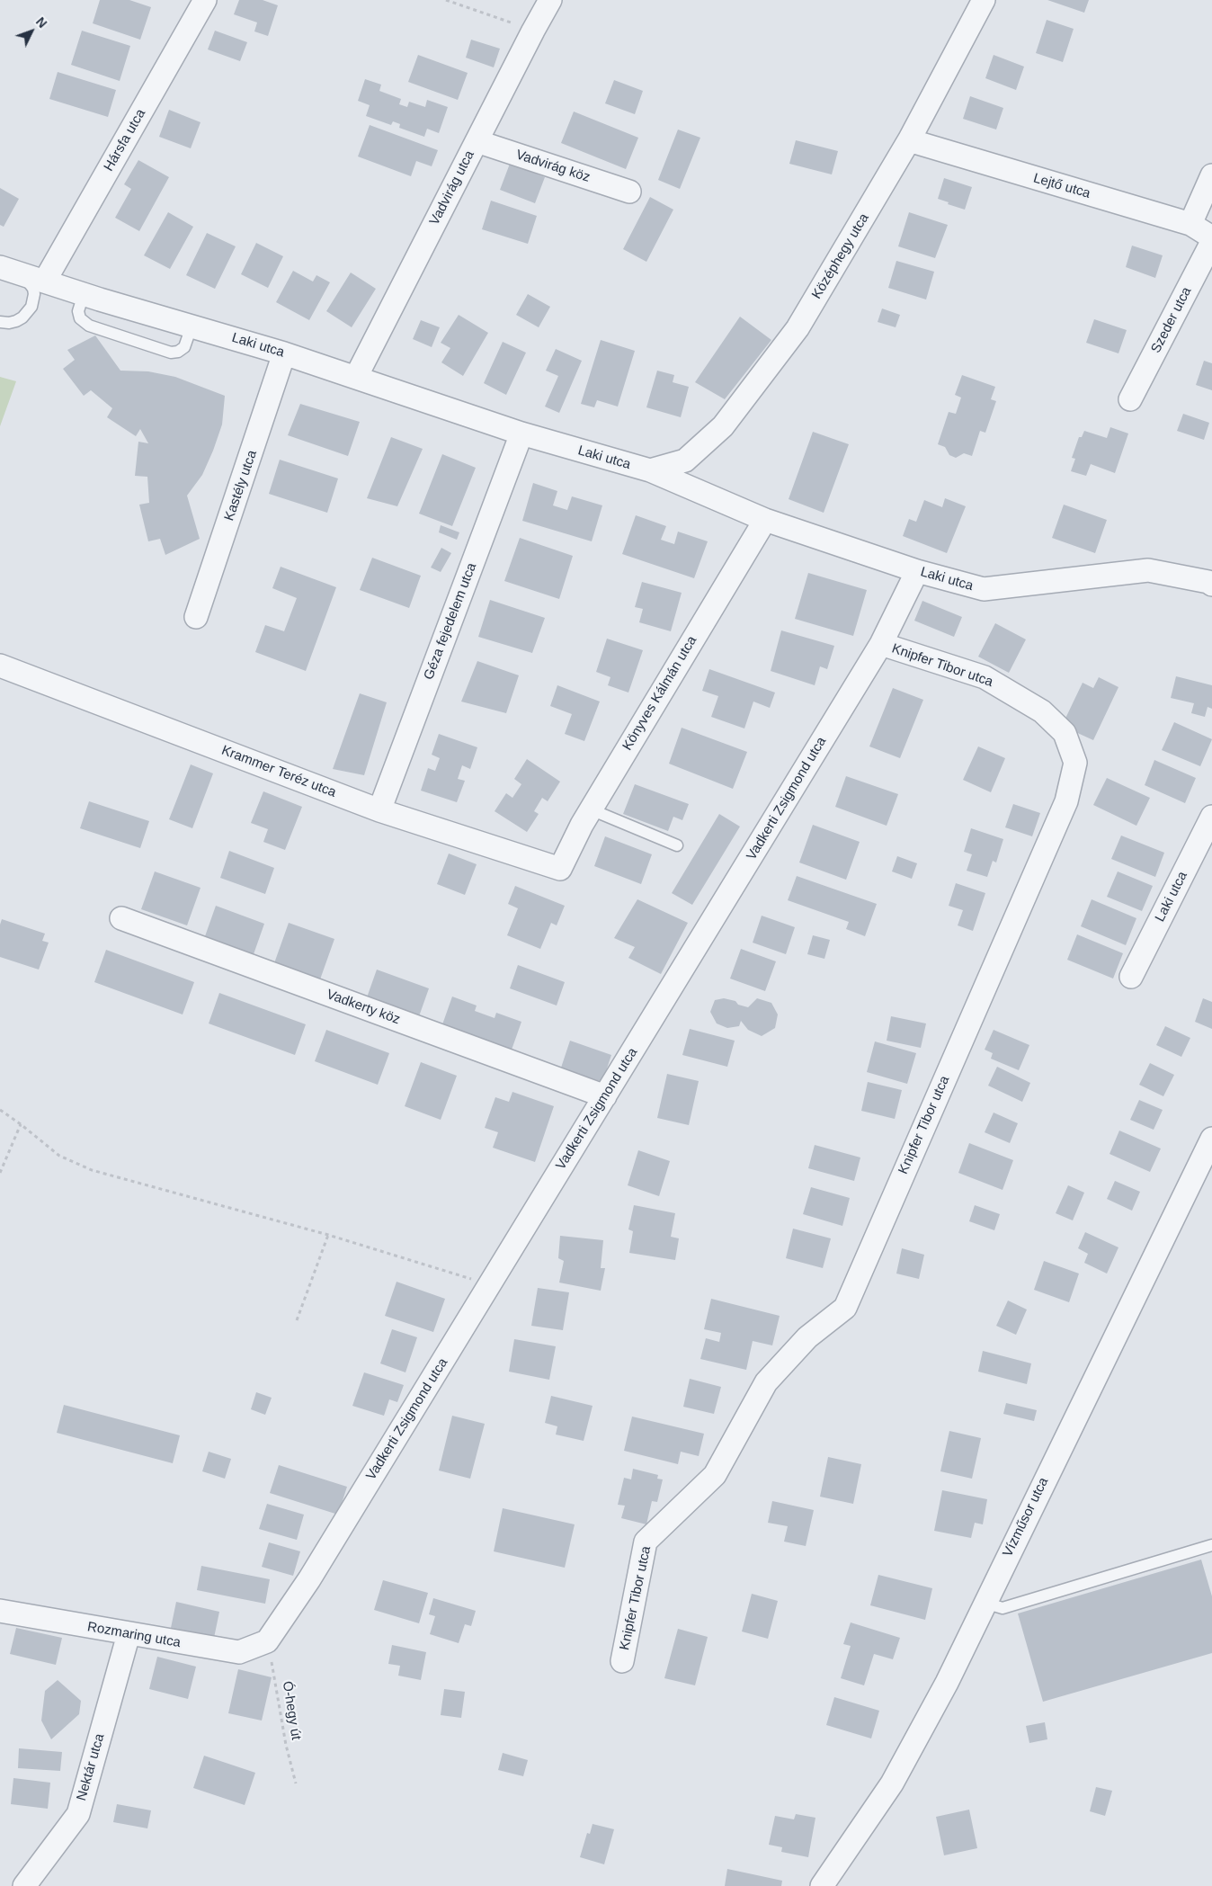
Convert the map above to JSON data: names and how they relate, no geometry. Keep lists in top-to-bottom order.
{
  "streets": {
    "street": [
      "Hársfa utca",
      "Vadvirág köz",
      "Lejtő utca",
      "Vadvirág utca",
      "Középhegy utca",
      "Szeder utca",
      "Laki utca",
      "Kastély utca",
      "Géza fejedelem utca",
      "Knipfer Tibor utca",
      "Könyves Kálmán utca",
      "Krammer Teréz utca",
      "Vadkerti Zsigmond utca",
      "Vadkerty köz",
      "Vízműsor utca",
      "Rozmaring utca",
      "Nektár utca"
    ],
    "path": ["Ó-hegy út"]
  },
  "crossings": [
    ["Hársfa utca", "Laki utca"],
    ["Vadvirág köz", "Vadvirág utca"],
    ["Lejtő utca", "Középhegy utca"],
    ["Vadvirág utca", "Laki utca"],
    ["Középhegy utca", "Laki utca"],
    ["Laki utca", "Kastély utca"],
    ["Laki utca", "Géza fejedelem utca"],
    ["Laki utca", "Könyves Kálmán utca"],
    ["Laki utca", "Vadkerti Zsigmond utca"],
    ["Géza fejedelem utca", "Krammer Teréz utca"],
    ["Knipfer Tibor utca", "Vadkerti Zsigmond utca"],
    ["Könyves Kálmán utca", "Krammer Teréz utca"],
    ["Vadkerti Zsigmond utca", "Vadkerty köz"],
    ["Vadkerti Zsigmond utca", "Rozmaring utca"],
    ["Vadkerti Zsigmond utca", "Ó-hegy út"],
    ["Rozmaring utca", "Ó-hegy út"],
    ["Rozmaring utca", "Nektár utca"]
  ],
  "north": "top right"
}
